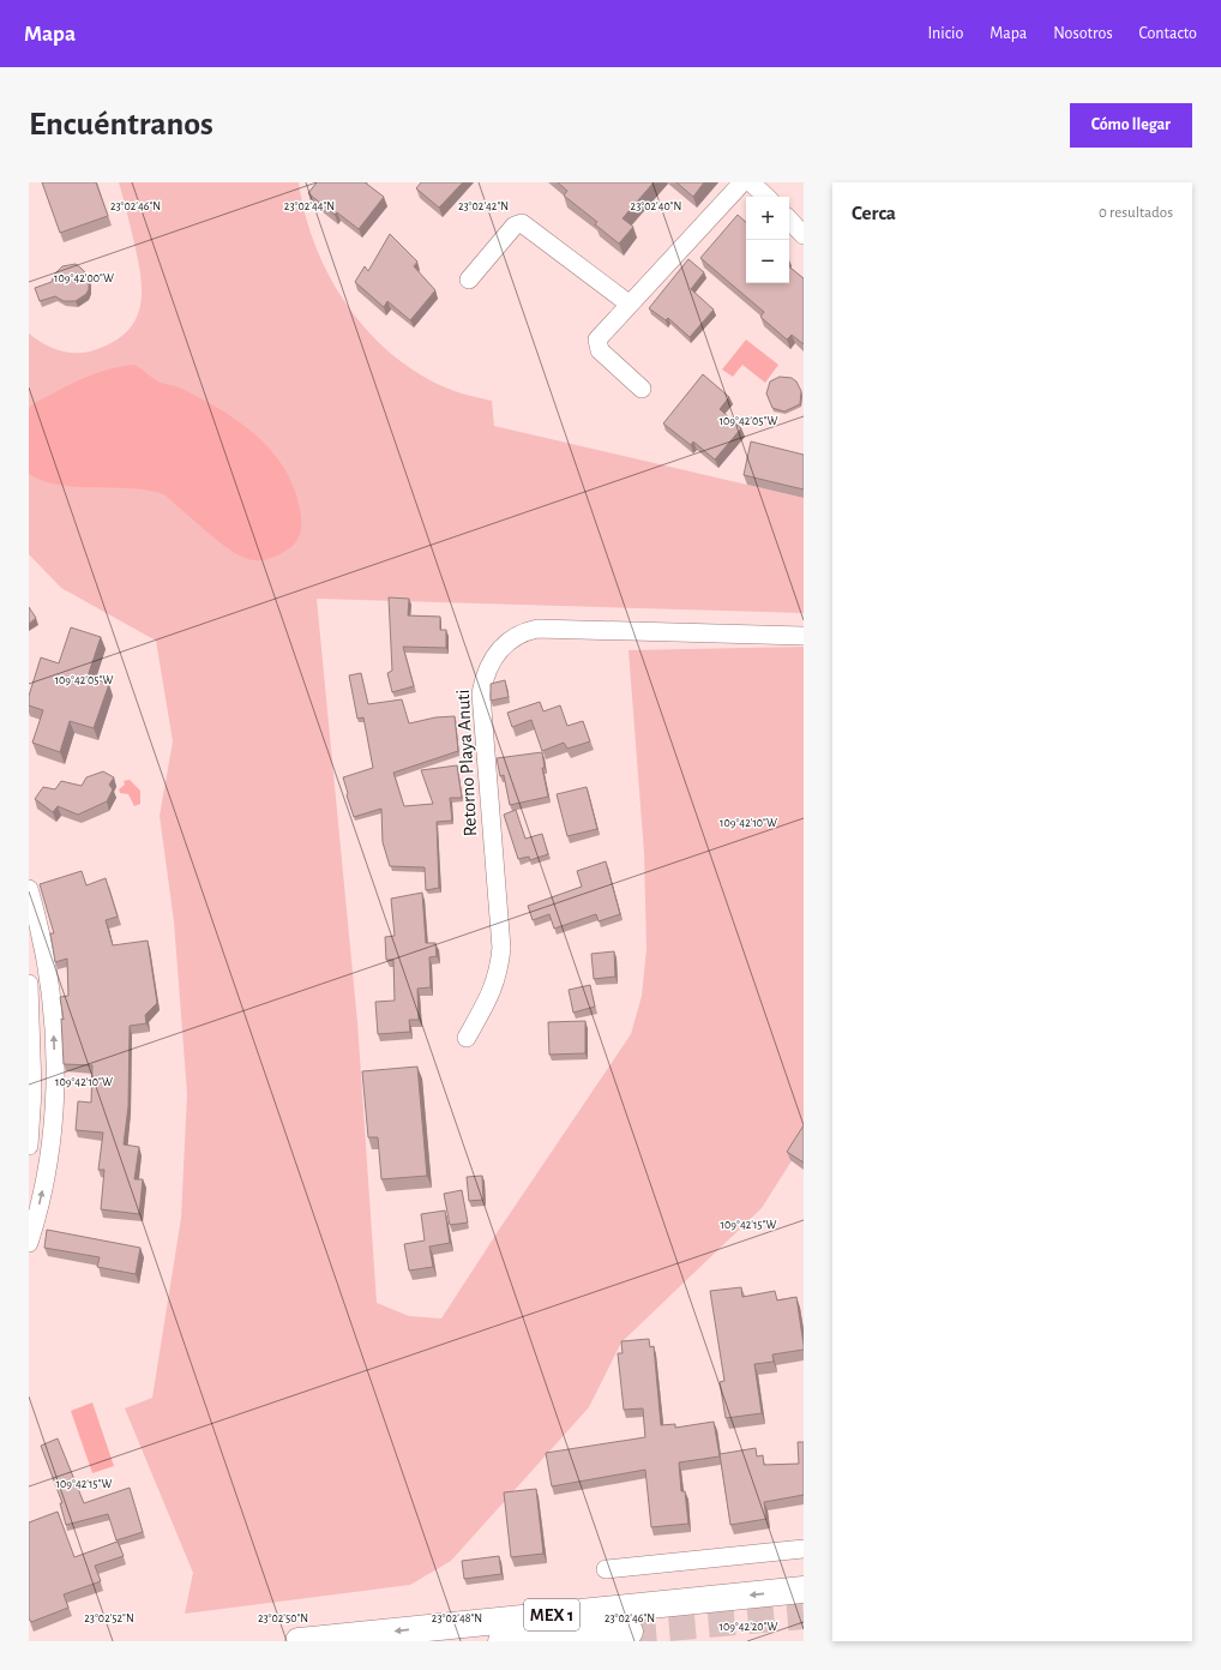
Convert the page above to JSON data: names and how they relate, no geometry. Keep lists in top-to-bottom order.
{
  "streets": {
    "main road": ["MEX 1"],
    "street": ["Retorno Playa Anuti"]
  },
  "page": {
    "header": "Mapa",
    "nav": [
      "Inicio",
      "Mapa",
      "Nosotros",
      "Contacto"
    ],
    "buttons": "Cómo llegar",
    "title": "Encuéntranos",
    "heading": ["Cerca", "0 resultados"],
    "map_buttons": ["+", "−"]
  },
  "coordinates": [
    "23°02'46\"N",
    "23°02'44\"N",
    "23°02'42\"N",
    "23°02'40\"N",
    "109°42'00\"W",
    "109°42'05\"W",
    "109°42'10\"W",
    "109°42'15\"W",
    "23°02'52\"N",
    "23°02'50\"N",
    "23°02'48\"N",
    "109°42'20\"W"
  ]
}
